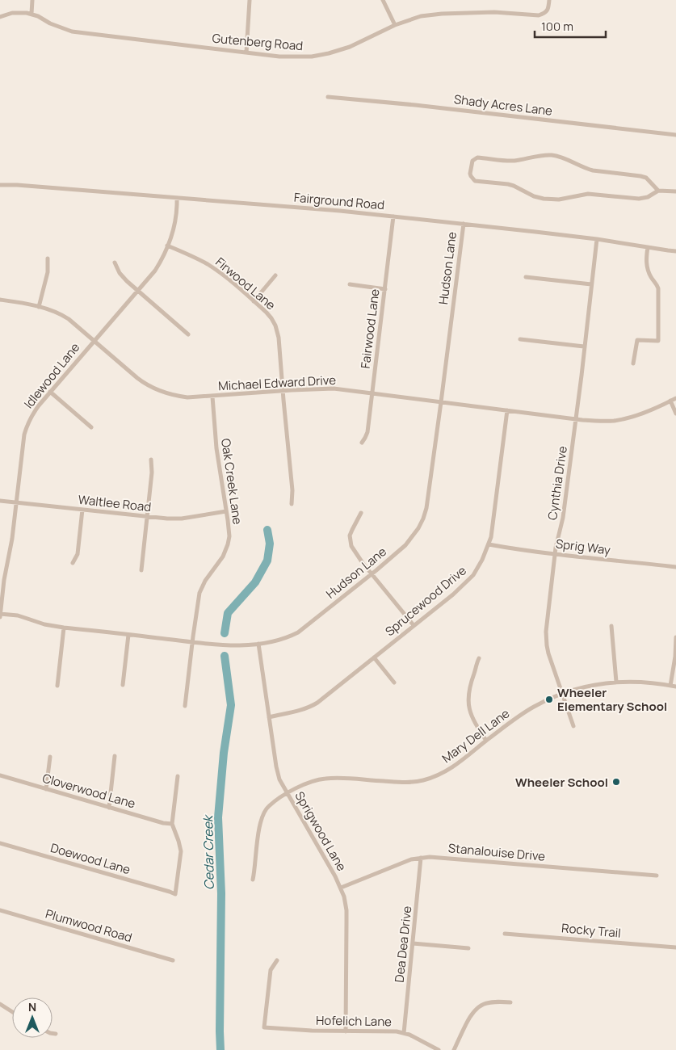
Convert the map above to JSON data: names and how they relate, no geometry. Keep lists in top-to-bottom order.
{
  "streets": {
    "street": [
      "Gutenberg Road",
      "Shady Acres Lane",
      "Fairground Road",
      "Hudson Lane",
      "Firwood Lane",
      "Fairwood Lane",
      "Idlewood Lane",
      "Michael Edward Drive",
      "Oak Creek Lane",
      "Cynthia Drive",
      "Waltlee Road",
      "Sprig Way",
      "Sprucewood Drive",
      "Mary Dell Lane",
      "Cloverwood Lane",
      "Sprigwood Lane",
      "Stanalouise Drive",
      "Doewood Lane",
      "Plumwood Road",
      "Rocky Trail",
      "Dea Dea Drive",
      "Hofelich Lane"
    ]
  },
  "crossings": [
    ["Fairground Road", "Hudson Lane"],
    ["Fairground Road", "Fairwood Lane"],
    ["Fairground Road", "Idlewood Lane"],
    ["Fairground Road", "Cynthia Drive"],
    ["Hudson Lane", "Idlewood Lane"],
    ["Hudson Lane", "Michael Edward Drive"],
    ["Hudson Lane", "Oak Creek Lane"],
    ["Hudson Lane", "Sprigwood Lane"],
    ["Firwood Lane", "Idlewood Lane"],
    ["Firwood Lane", "Michael Edward Drive"],
    ["Fairwood Lane", "Michael Edward Drive"],
    ["Idlewood Lane", "Michael Edward Drive"],
    ["Idlewood Lane", "Waltlee Road"],
    ["Michael Edward Drive", "Oak Creek Lane"],
    ["Michael Edward Drive", "Cynthia Drive"],
    ["Michael Edward Drive", "Sprucewood Drive"],
    ["Oak Creek Lane", "Waltlee Road"],
    ["Cynthia Drive", "Sprig Way"],
    ["Cynthia Drive", "Mary Dell Lane"],
    ["Sprig Way", "Sprucewood Drive"],
    ["Sprucewood Drive", "Sprigwood Lane"],
    ["Mary Dell Lane", "Sprigwood Lane"],
    ["Cloverwood Lane", "Doewood Lane"],
    ["Sprigwood Lane", "Stanalouise Drive"],
    ["Sprigwood Lane", "Hofelich Lane"],
    ["Stanalouise Drive", "Dea Dea Drive"],
    ["Dea Dea Drive", "Hofelich Lane"]
  ],
  "water": ["Cedar Creek"],
  "places": ["Wheeler Elementary School", "Wheeler School"],
  "scale_bar": "100 m",
  "north": "top"
}
